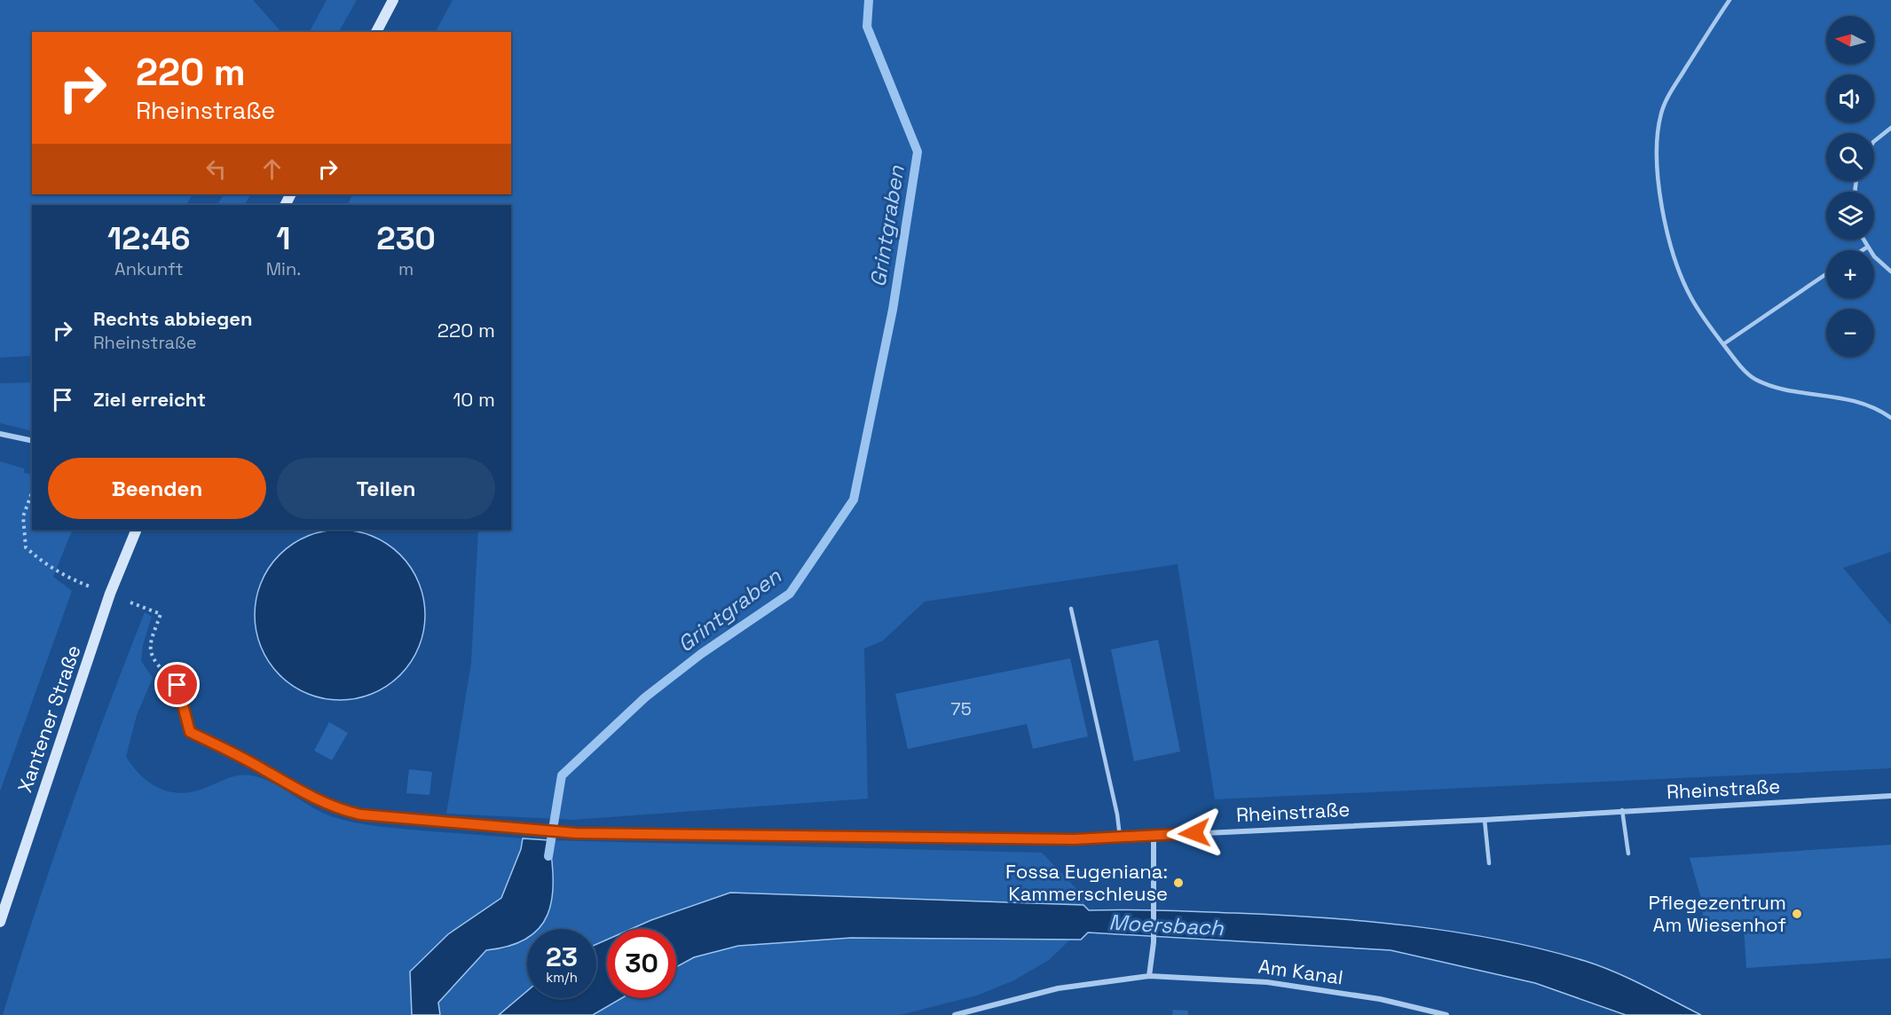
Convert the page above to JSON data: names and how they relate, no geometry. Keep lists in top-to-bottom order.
{
  "streets": {
    "main road": ["Xantener Straße"],
    "street": ["Rheinstraße", "Am Kanal"]
  },
  "water": ["Grintgraben", "Moersbach"],
  "places": ["Fossa Eugeniana: Kammerschleuse", "Pflegezentrum Am Wiesenhof"],
  "house_numbers": ["75"],
  "north": "left",
  "page": {
    "map_buttons": ["+", "−"],
    "turn": ["220 m", "Rheinstraße"],
    "eta": [
      "12:46",
      "Ankunft",
      "1",
      "Min.",
      "230",
      "m"
    ],
    "list": [
      {
        "name": "Rechts abbiegen",
        "note": "Rheinstraße",
        "value": "220 m"
      },
      {
        "name": "Ziel erreicht",
        "value": "10 m"
      }
    ],
    "buttons": ["Beenden", "Teilen"],
    "speed": "23 km/h",
    "limit": "30"
  }
}
